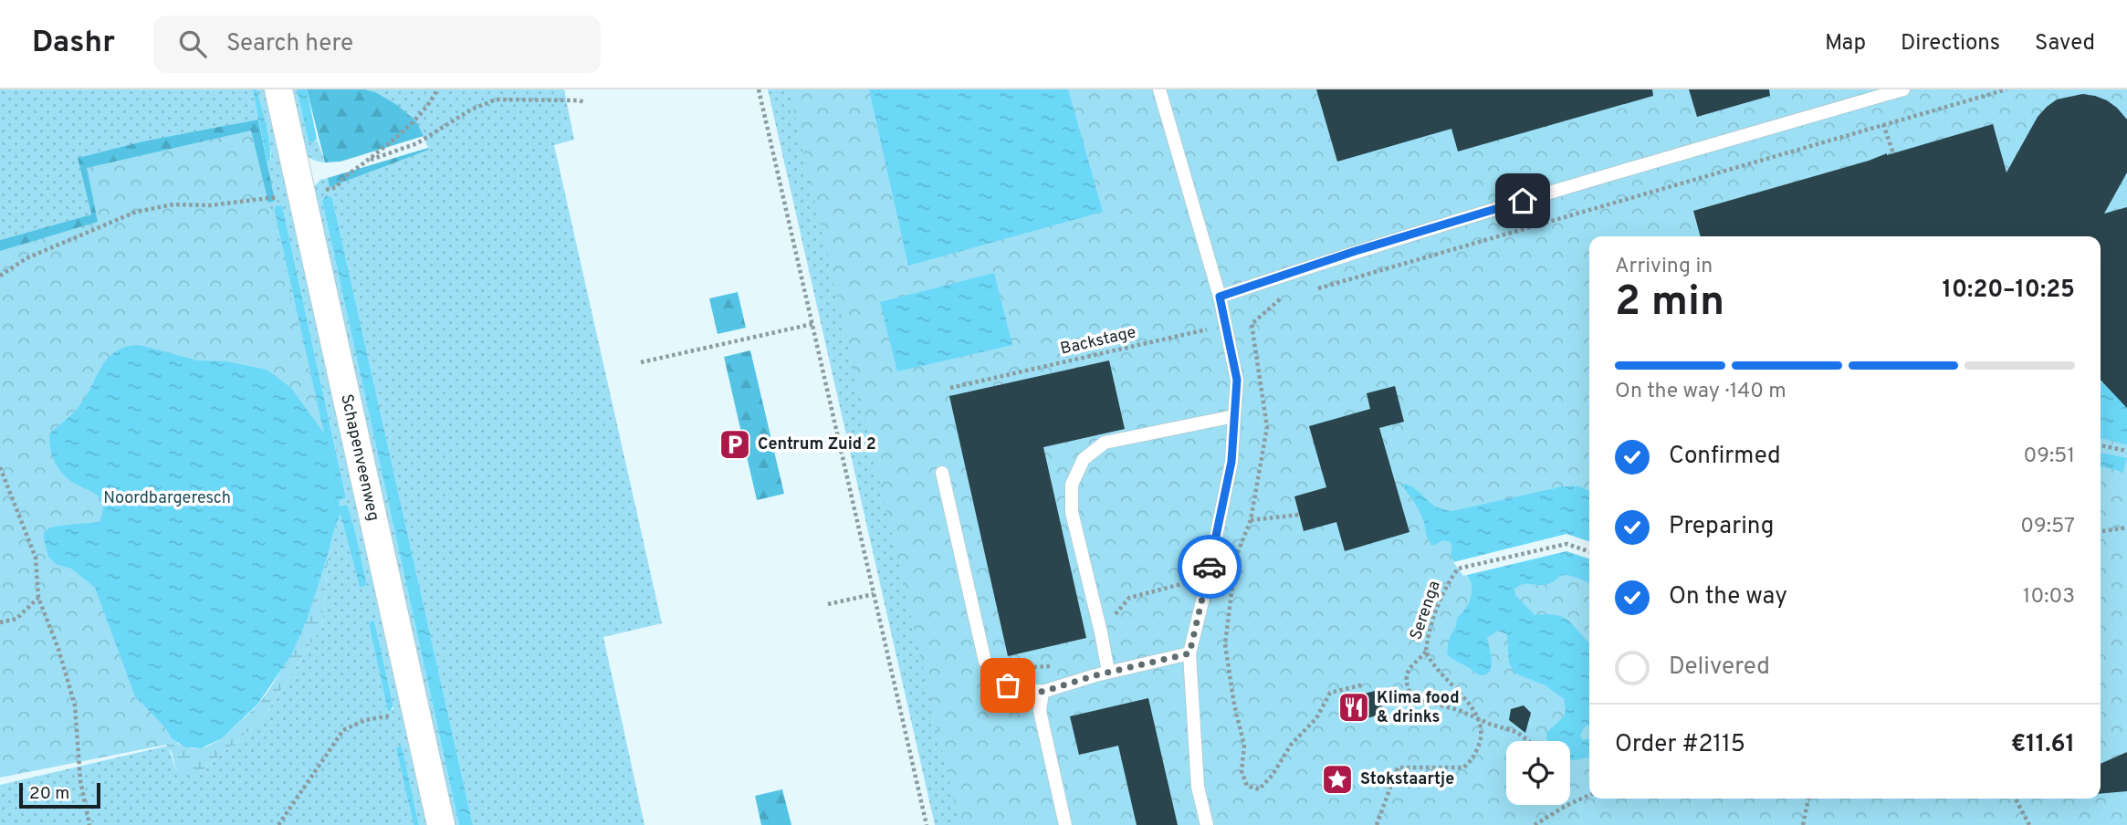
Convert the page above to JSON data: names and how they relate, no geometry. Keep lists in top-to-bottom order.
{
  "streets": {
    "street": ["Schapenveenweg"],
    "path": ["Backstage", "Serenga"]
  },
  "parks": ["Noordbargeresch"],
  "places": {
    "parking": ["Centrum Zuid 2"],
    "restaurant": ["Klima food & drinks"],
    "place": ["Stokstaartje"]
  },
  "scale_bar": "20 m",
  "page": {
    "header": "Dashr",
    "search": "Search here",
    "nav": ["Map", "Directions", "Saved"],
    "heading": ["2 min", "Arriving in", "10:20–10:25"],
    "panel": ["Order #2115", "€11.61"],
    "bar": "On the way · 140 m",
    "list": [
      ["Confirmed", "09:51"],
      ["Preparing", "09:57"],
      ["On the way", "10:03"],
      "Delivered"
    ],
    "scale": "20 m"
  }
}
